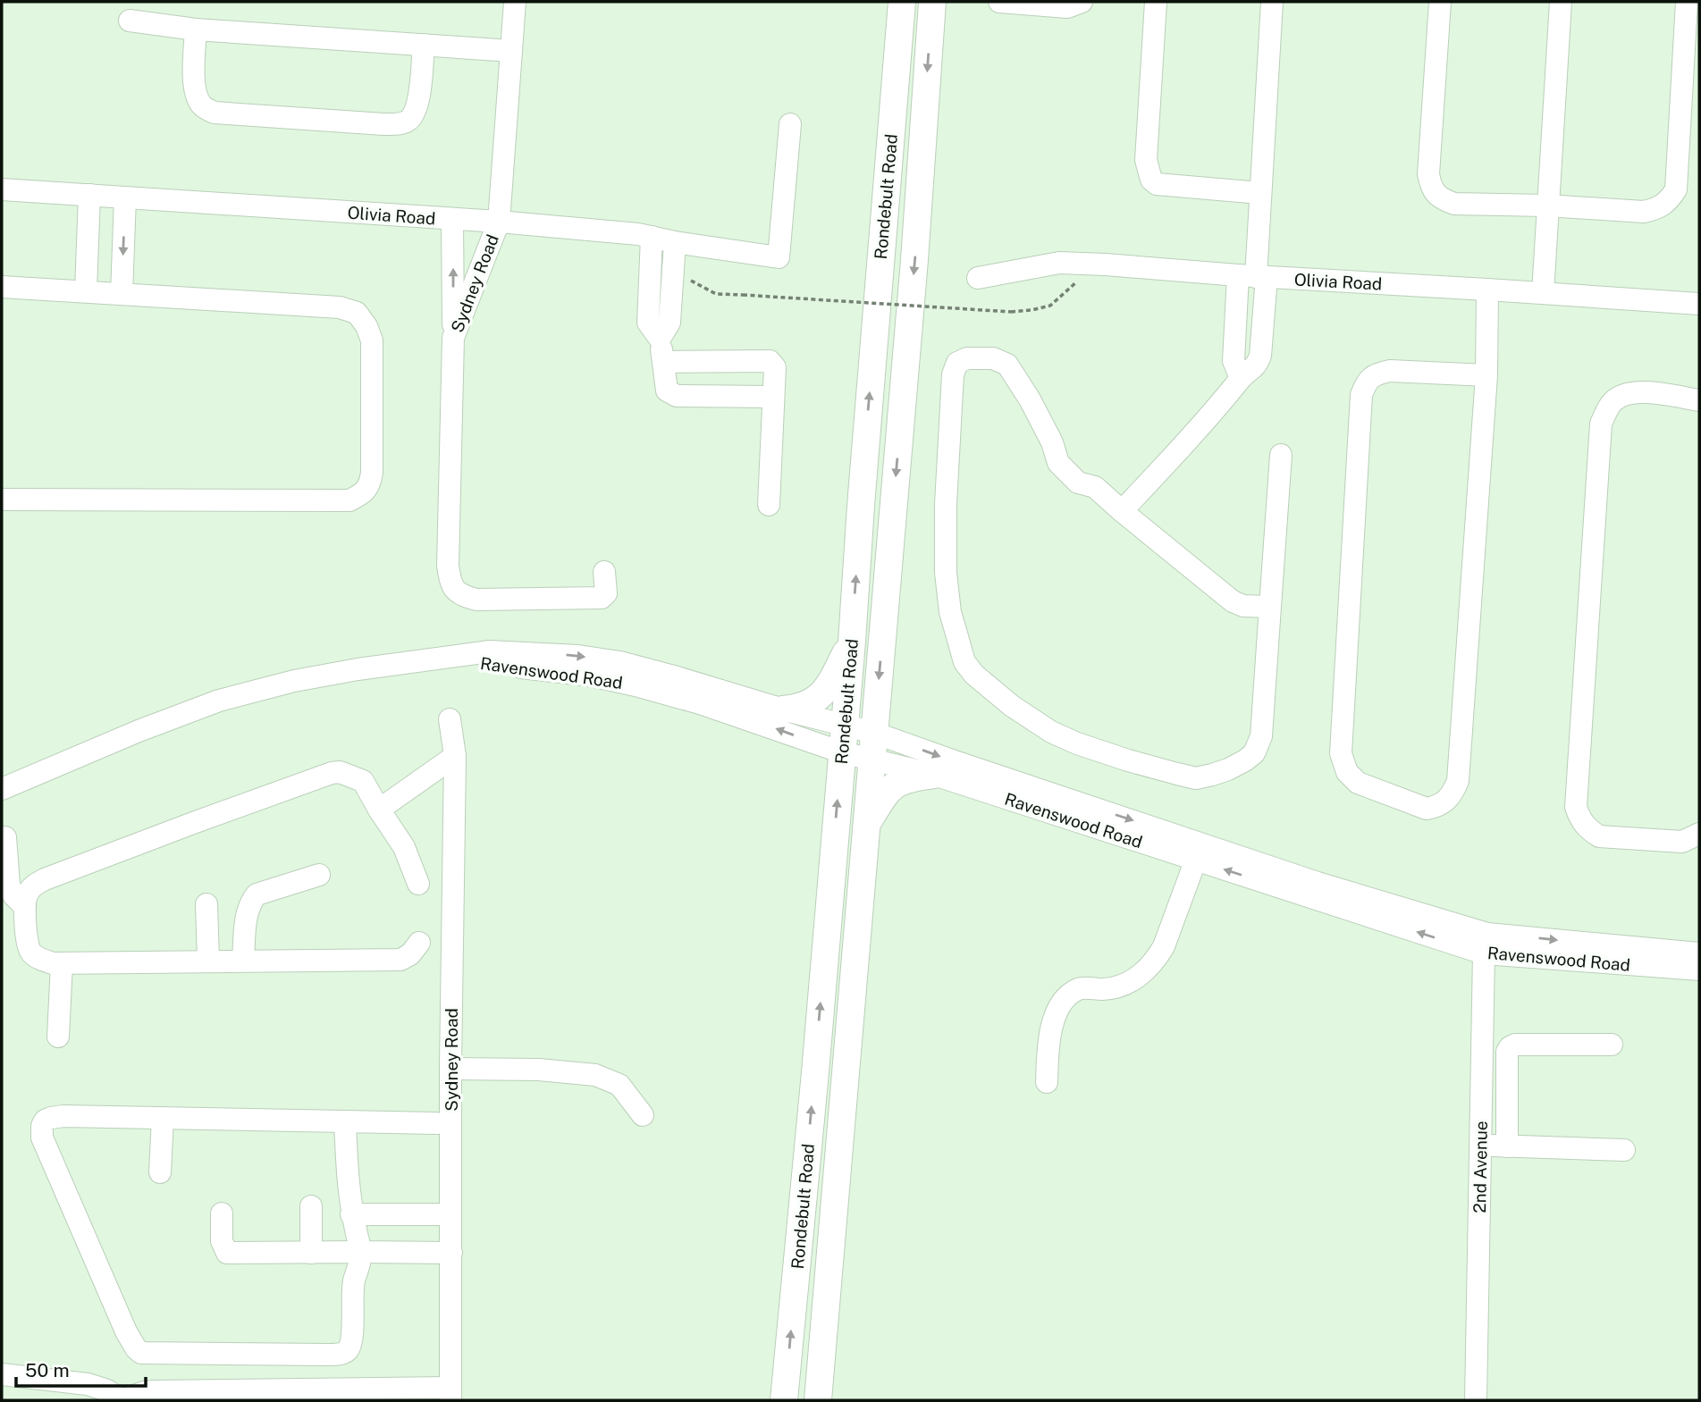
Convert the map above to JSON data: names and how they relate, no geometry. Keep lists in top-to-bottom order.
{
  "streets": {
    "main road": ["Rondebult Road"],
    "street": [
      "Olivia Road",
      "Sydney Road",
      "Ravenswood Road",
      "2nd Avenue"
    ]
  },
  "crossings": [
    ["Rondebult Road", "Ravenswood Road"],
    ["Olivia Road", "Sydney Road"],
    ["Ravenswood Road", "2nd Avenue"]
  ],
  "scale_bar": "50 m"
}
